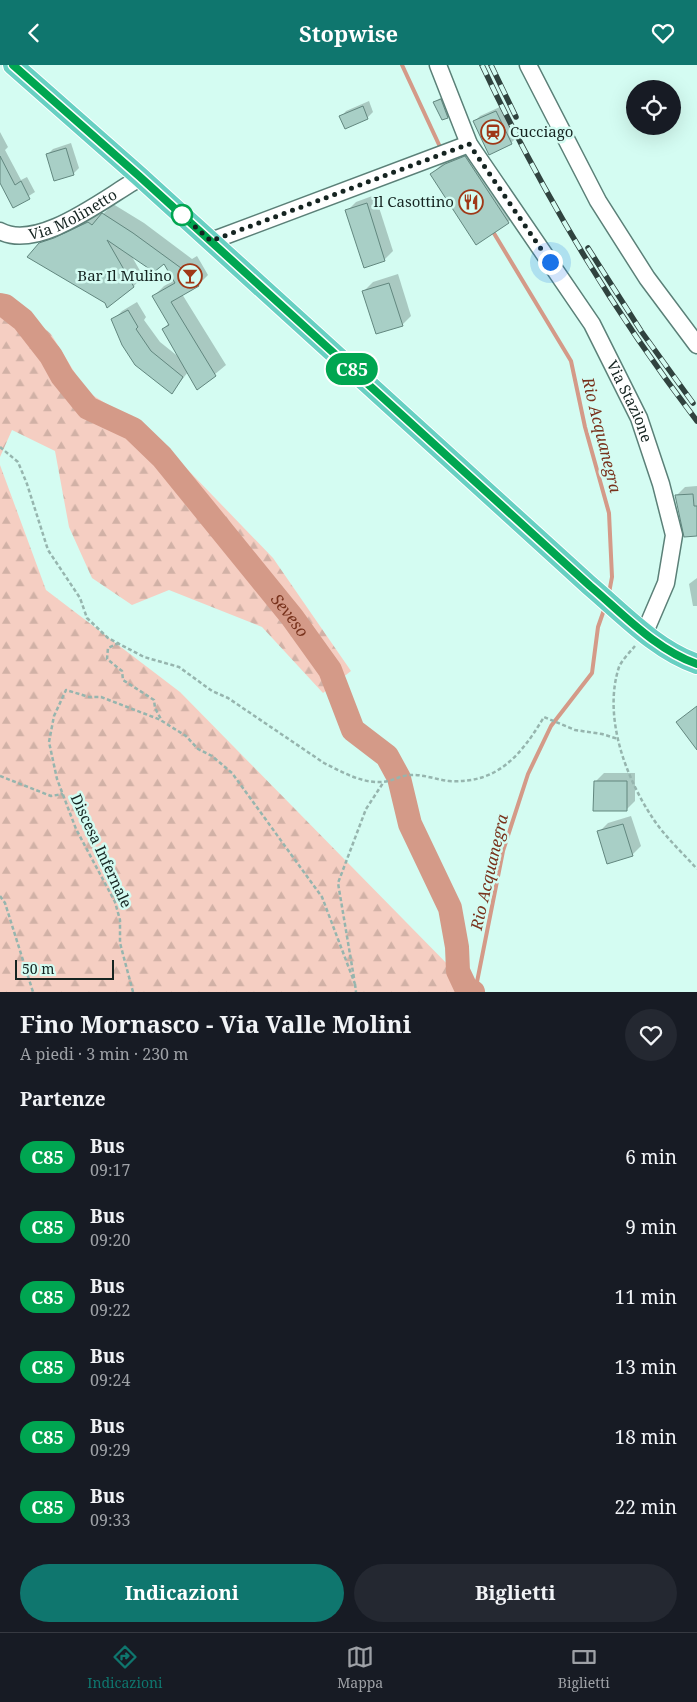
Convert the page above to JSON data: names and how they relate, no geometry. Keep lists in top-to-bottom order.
{
  "streets": {
    "street": ["Via Molinetto", "Via Stazione"],
    "path": ["Discesa Infernale"]
  },
  "water": ["Rio Acquanegra", "Seveso"],
  "places": {
    "station": ["Cucciago"],
    "restaurant": ["Il Casottino"],
    "bar": ["Bar Il Mulino"]
  },
  "lines": ["bus line C85"],
  "scale_bar": "50 m",
  "page": {
    "header": "Stopwise",
    "on_map": "C85",
    "scale": "50 m",
    "heading": [
      ["Fino Mornasco - Via Valle Molini", "A piedi · 3 min · 230 m"],
      "Partenze"
    ],
    "list": [
      {
        "mark": "C85",
        "name": "Bus",
        "note": "09:17",
        "value": "6 min"
      },
      {
        "mark": "C85",
        "name": "Bus",
        "note": "09:20",
        "value": "9 min"
      },
      {
        "mark": "C85",
        "name": "Bus",
        "note": "09:22",
        "value": "11 min"
      },
      {
        "mark": "C85",
        "name": "Bus",
        "note": "09:24",
        "value": "13 min"
      },
      {
        "mark": "C85",
        "name": "Bus",
        "note": "09:29",
        "value": "18 min"
      },
      {
        "mark": "C85",
        "name": "Bus",
        "note": "09:33",
        "value": "22 min"
      }
    ],
    "buttons": ["Indicazioni", "Biglietti"],
    "tabs": ["Indicazioni", "Mappa", "Biglietti"]
  }
}
